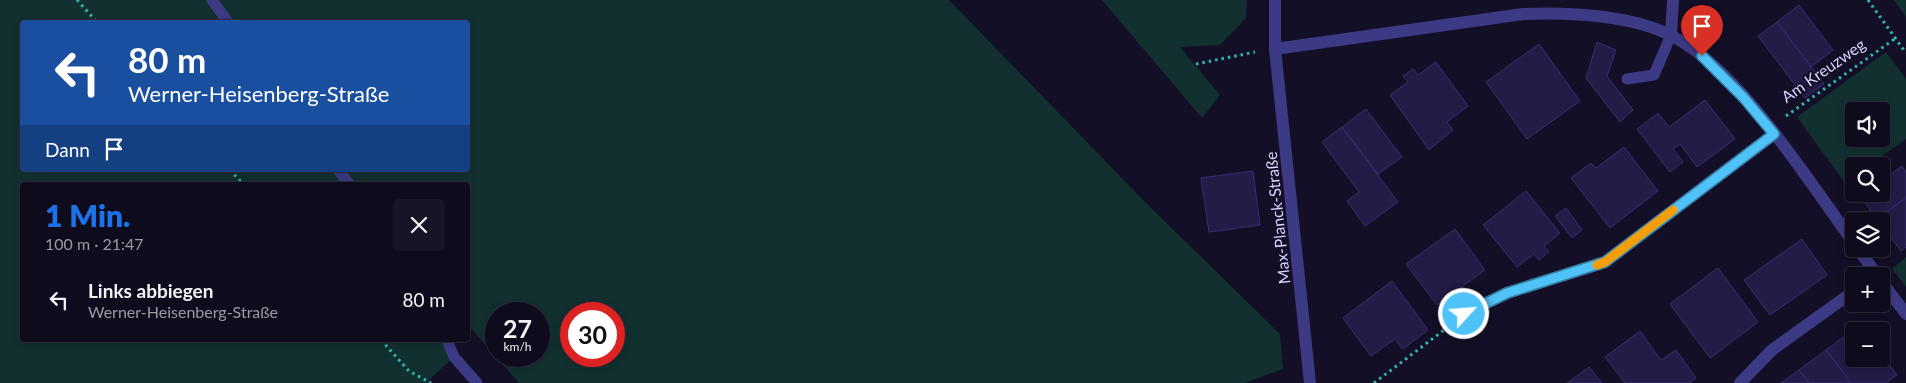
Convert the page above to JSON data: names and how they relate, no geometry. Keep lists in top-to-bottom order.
{
  "streets": {
    "street": ["Max-Planck-Straße"],
    "path": ["Am Kreuzweg"]
  },
  "page": {
    "turn": ["80 m", "Werner-Heisenberg-Straße"],
    "map_buttons": ["+", "−"],
    "then": "Dann",
    "heading": ["1 Min.", "100 m · 21:47"],
    "list": [
      {
        "name": "Links abbiegen",
        "note": "Werner-Heisenberg-Straße",
        "value": "80 m"
      }
    ],
    "speed": "27 km/h",
    "limit": "30"
  }
}
